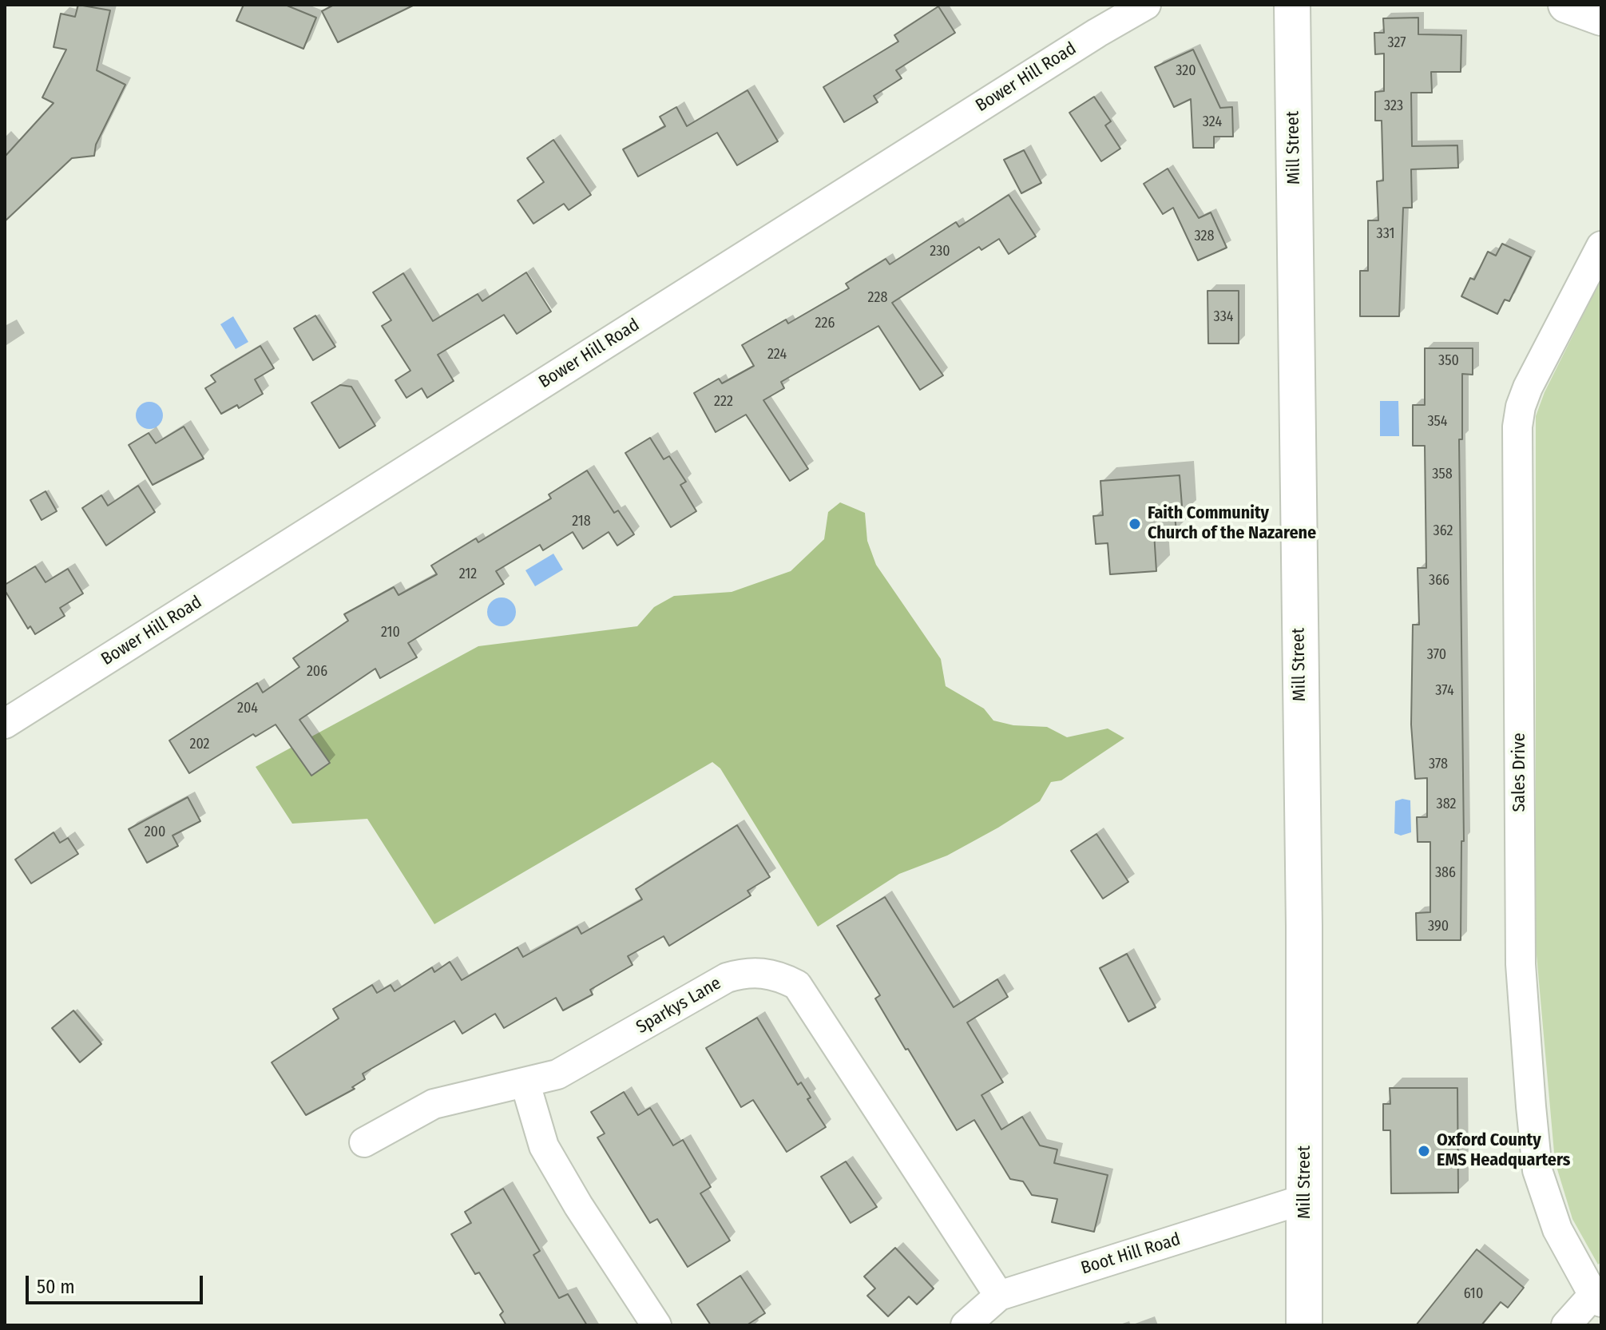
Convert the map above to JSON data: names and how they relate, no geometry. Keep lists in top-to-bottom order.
{
  "streets": {
    "main road": ["Mill Street"],
    "street": [
      "Bower Hill Road",
      "Sales Drive",
      "Sparkys Lane",
      "Boot Hill Road"
    ]
  },
  "crossings": [
    ["Mill Street", "Boot Hill Road"],
    ["Sparkys Lane", "Boot Hill Road"]
  ],
  "places": ["Faith Community Church of the Nazarene", "Oxford County EMS Headquarters"],
  "house_numbers": [
    "327",
    "320",
    "323",
    "324",
    "331",
    "328",
    "230",
    "228",
    "334",
    "226",
    "224",
    "350",
    "222",
    "354",
    "358",
    "218",
    "362",
    "212",
    "366",
    "210",
    "370",
    "206",
    "374",
    "204",
    "202",
    "378",
    "382",
    "200",
    "386",
    "390",
    "610"
  ],
  "scale_bar": "50 m"
}
